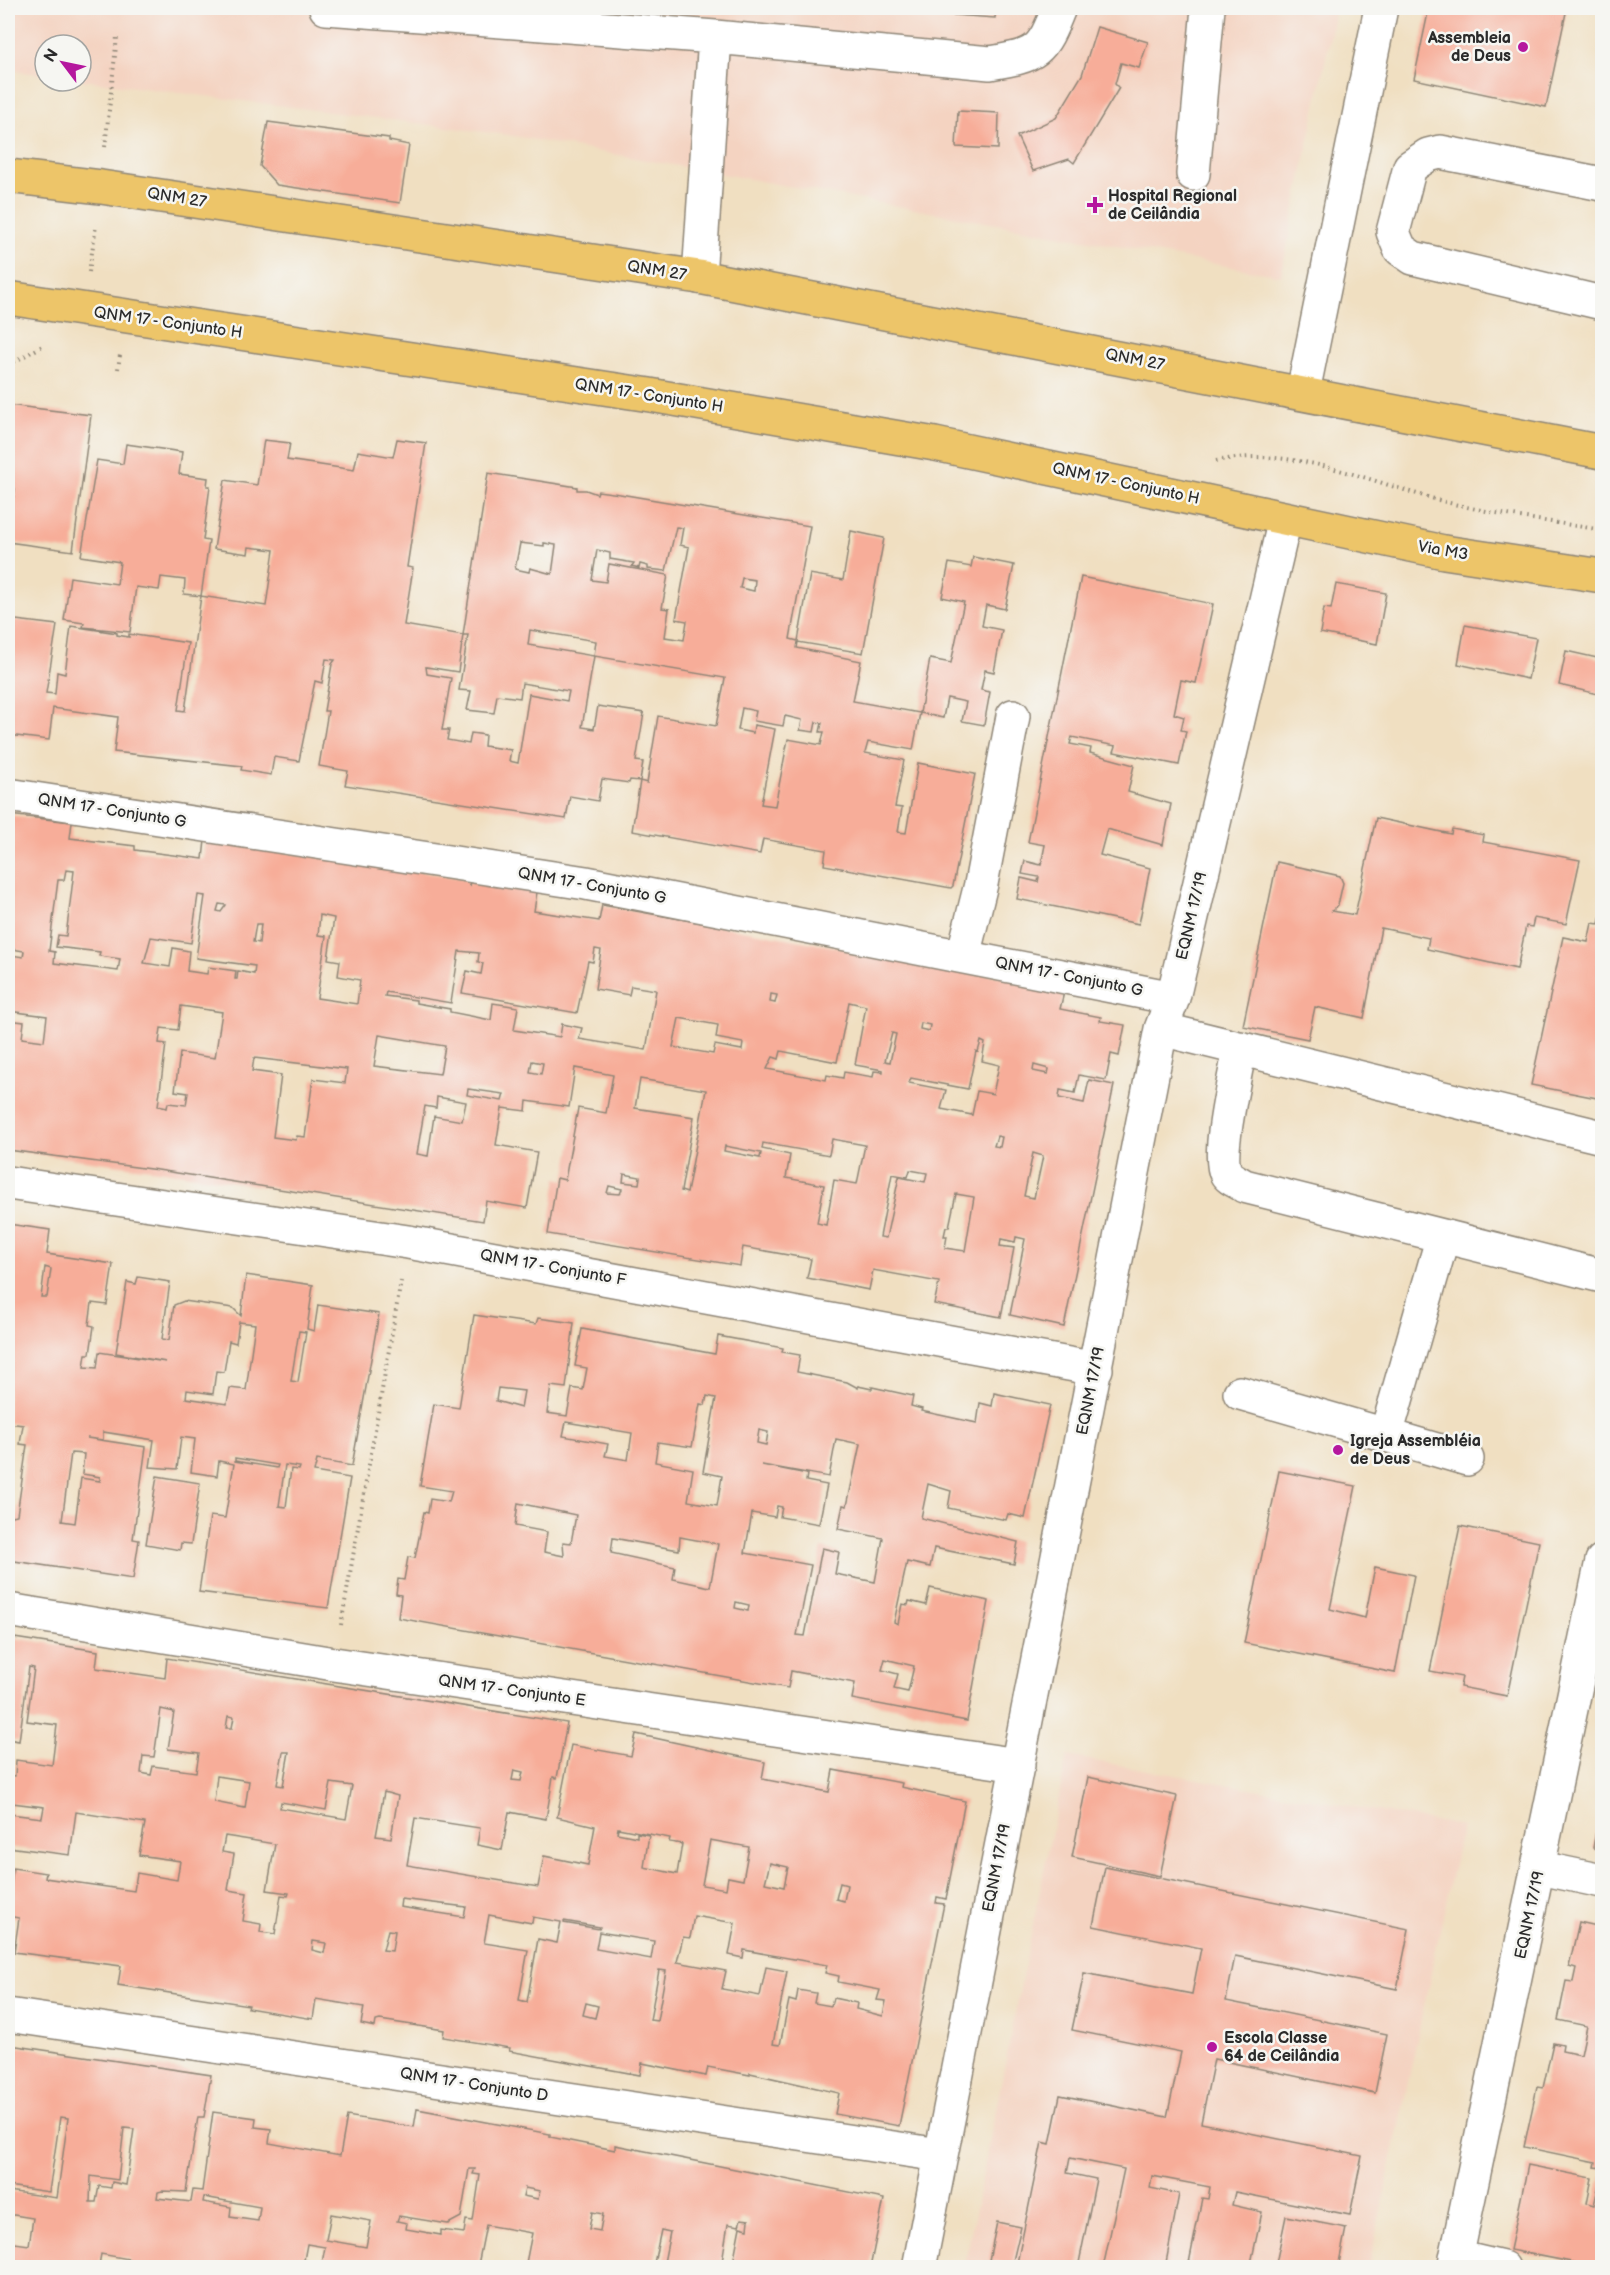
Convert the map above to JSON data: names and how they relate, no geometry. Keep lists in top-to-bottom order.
{
  "streets": {
    "main road": ["QNM 27", "QNM 17 - Conjunto H", "Via M3"],
    "street": [
      "QNM 17 - Conjunto G",
      "EQNM 17/19",
      "QNM 17 - Conjunto F",
      "QNM 17 - Conjunto E",
      "QNM 17 - Conjunto D"
    ]
  },
  "crossings": [
    ["QNM 17 - Conjunto H", "Via M3"],
    ["QNM 17 - Conjunto H", "EQNM 17/19"],
    ["Via M3", "EQNM 17/19"],
    ["QNM 17 - Conjunto G", "EQNM 17/19"],
    ["EQNM 17/19", "QNM 17 - Conjunto F"],
    ["EQNM 17/19", "QNM 17 - Conjunto E"],
    ["EQNM 17/19", "QNM 17 - Conjunto D"]
  ],
  "places": {
    "other": ["Assembleia de Deus", "Igreja Assembléia de Deus", "Escola Classe 64 de Ceilândia"],
    "health": ["Hospital Regional de Ceilândia"]
  },
  "north": "top left"
}
